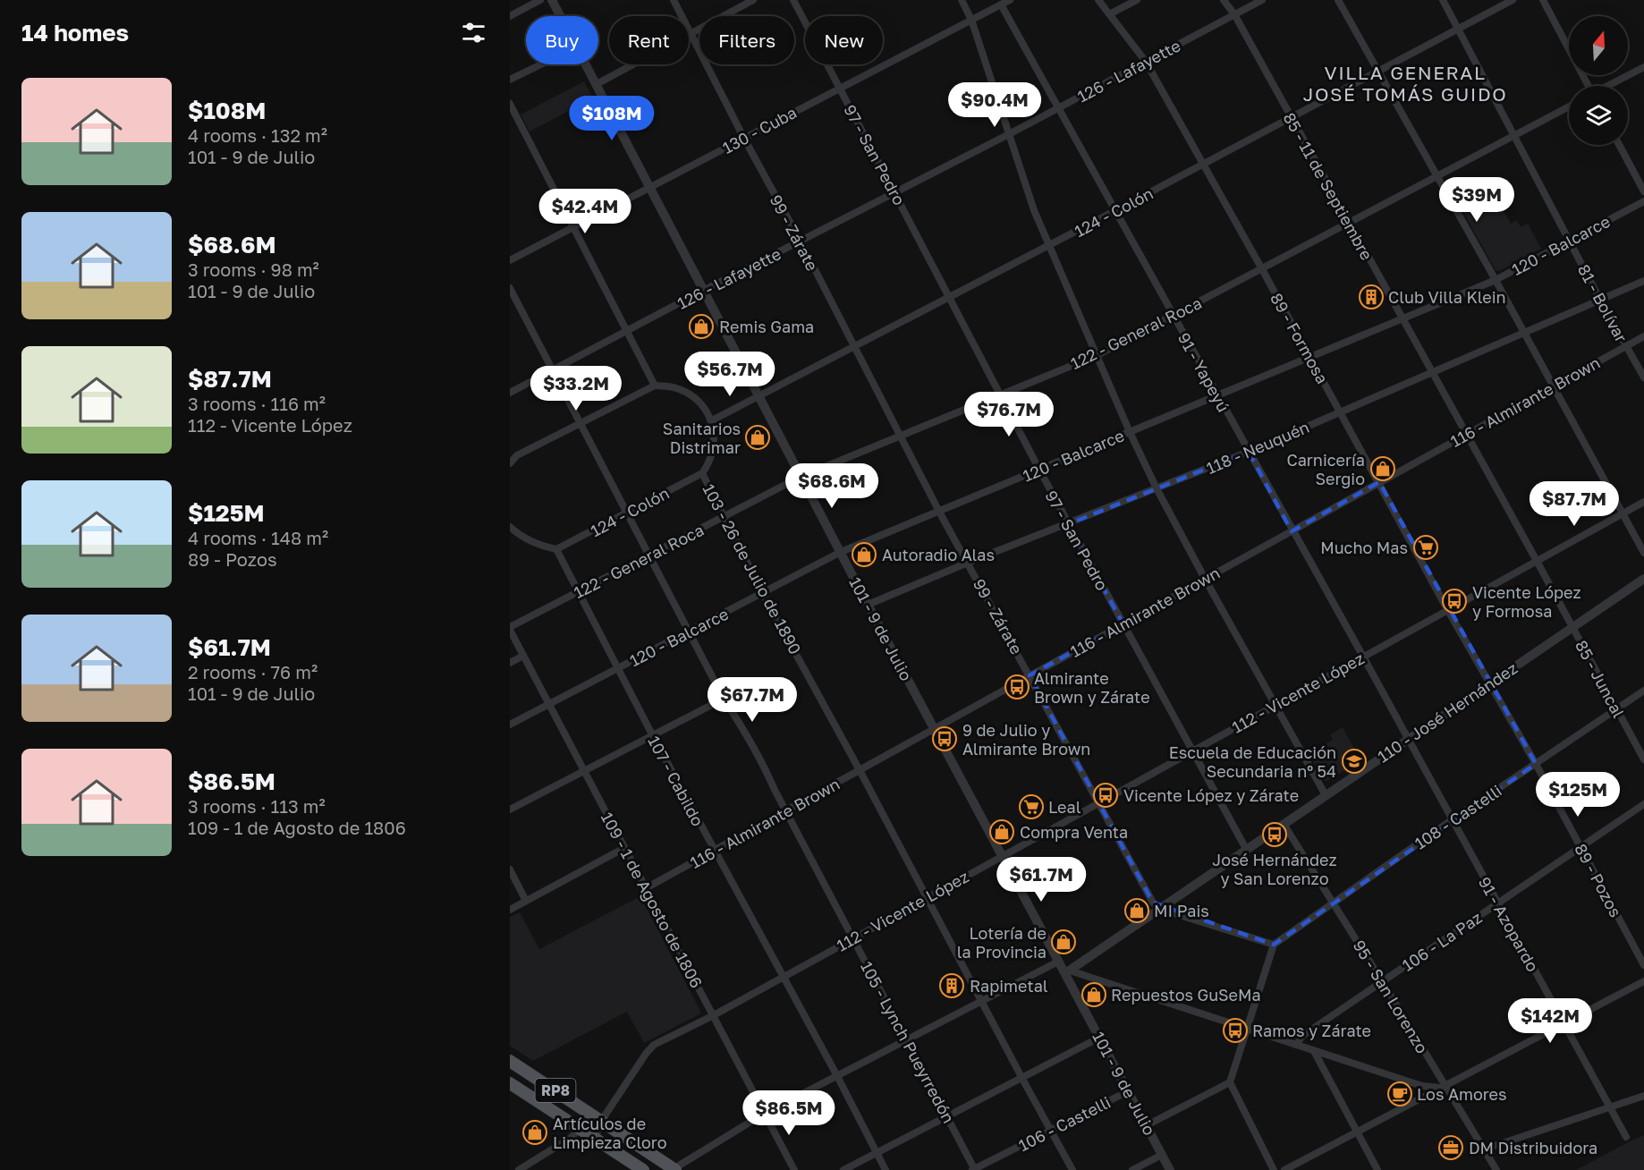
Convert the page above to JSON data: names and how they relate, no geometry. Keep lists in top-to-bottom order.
{
  "streets": {
    "main road": ["RP8"],
    "street": [
      "126 - Lafayette",
      "130 - Cuba",
      "97 - San Pedro",
      "85 - 11 de Septiembre",
      "124 - Colón",
      "99 - Zárate",
      "120 - Balcarce",
      "81 - Bolívar",
      "122 - General Roca",
      "89 - Formosa",
      "91 - Yapeyú",
      "116 - Almirante Brown",
      "118 - Neuquén",
      "103 - 26 de Julio de 1890",
      "101 - 9 de Julio",
      "85 - Juncal",
      "112 - Vicente López",
      "110 - José Hernández",
      "107 - Cabildo",
      "108 - Castelli",
      "89 - Pozos",
      "109 - 1 de Agosto de 1806",
      "91 - Azopardo",
      "106 - La Paz",
      "95 - San Lorenzo",
      "105 - Lynch Pueyrredón",
      "106 - Castelli"
    ]
  },
  "crossings": [
    ["126 - Lafayette", "97 - San Pedro"],
    ["126 - Lafayette", "85 - 11 de Septiembre"],
    ["126 - Lafayette", "99 - Zárate"],
    ["126 - Lafayette", "89 - Formosa"],
    ["126 - Lafayette", "91 - Yapeyú"],
    ["126 - Lafayette", "101 - 9 de Julio"],
    ["126 - Lafayette", "105 - Lynch Pueyrredón"],
    ["130 - Cuba", "97 - San Pedro"],
    ["130 - Cuba", "99 - Zárate"],
    ["130 - Cuba", "91 - Yapeyú"],
    ["130 - Cuba", "101 - 9 de Julio"],
    ["97 - San Pedro", "124 - Colón"],
    ["97 - San Pedro", "120 - Balcarce"],
    ["97 - San Pedro", "122 - General Roca"],
    ["97 - San Pedro", "116 - Almirante Brown"],
    ["97 - San Pedro", "118 - Neuquén"],
    ["97 - San Pedro", "112 - Vicente López"],
    ["97 - San Pedro", "110 - José Hernández"],
    ["85 - 11 de Septiembre", "124 - Colón"],
    ["85 - 11 de Septiembre", "120 - Balcarce"],
    ["85 - 11 de Septiembre", "122 - General Roca"],
    ["85 - 11 de Septiembre", "116 - Almirante Brown"],
    ["85 - 11 de Septiembre", "118 - Neuquén"],
    ["85 - 11 de Septiembre", "85 - Juncal"],
    ["85 - 11 de Septiembre", "112 - Vicente López"],
    ["85 - 11 de Septiembre", "110 - José Hernández"],
    ["124 - Colón", "99 - Zárate"],
    ["124 - Colón", "81 - Bolívar"],
    ["124 - Colón", "89 - Formosa"],
    ["124 - Colón", "91 - Yapeyú"],
    ["124 - Colón", "103 - 26 de Julio de 1890"],
    ["124 - Colón", "101 - 9 de Julio"],
    ["124 - Colón", "107 - Cabildo"],
    ["124 - Colón", "105 - Lynch Pueyrredón"],
    ["99 - Zárate", "120 - Balcarce"],
    ["99 - Zárate", "122 - General Roca"],
    ["99 - Zárate", "116 - Almirante Brown"],
    ["99 - Zárate", "118 - Neuquén"],
    ["99 - Zárate", "112 - Vicente López"],
    ["99 - Zárate", "110 - José Hernández"],
    ["120 - Balcarce", "81 - Bolívar"],
    ["120 - Balcarce", "89 - Formosa"],
    ["120 - Balcarce", "91 - Yapeyú"],
    ["120 - Balcarce", "103 - 26 de Julio de 1890"],
    ["120 - Balcarce", "101 - 9 de Julio"],
    ["120 - Balcarce", "107 - Cabildo"],
    ["120 - Balcarce", "109 - 1 de Agosto de 1806"],
    ["120 - Balcarce", "105 - Lynch Pueyrredón"],
    ["81 - Bolívar", "122 - General Roca"],
    ["81 - Bolívar", "116 - Almirante Brown"],
    ["81 - Bolívar", "118 - Neuquén"],
    ["122 - General Roca", "89 - Formosa"],
    ["122 - General Roca", "91 - Yapeyú"],
    ["122 - General Roca", "103 - 26 de Julio de 1890"],
    ["122 - General Roca", "101 - 9 de Julio"],
    ["122 - General Roca", "107 - Cabildo"],
    ["122 - General Roca", "109 - 1 de Agosto de 1806"],
    ["122 - General Roca", "105 - Lynch Pueyrredón"],
    ["89 - Formosa", "116 - Almirante Brown"],
    ["89 - Formosa", "118 - Neuquén"],
    ["89 - Formosa", "112 - Vicente López"],
    ["89 - Formosa", "110 - José Hernández"],
    ["89 - Formosa", "89 - Pozos"],
    ["91 - Yapeyú", "116 - Almirante Brown"],
    ["91 - Yapeyú", "118 - Neuquén"],
    ["91 - Yapeyú", "112 - Vicente López"],
    ["91 - Yapeyú", "110 - José Hernández"],
    ["91 - Yapeyú", "91 - Azopardo"],
    ["116 - Almirante Brown", "103 - 26 de Julio de 1890"],
    ["116 - Almirante Brown", "101 - 9 de Julio"],
    ["116 - Almirante Brown", "107 - Cabildo"],
    ["116 - Almirante Brown", "109 - 1 de Agosto de 1806"],
    ["116 - Almirante Brown", "105 - Lynch Pueyrredón"],
    ["118 - Neuquén", "101 - 9 de Julio"],
    ["103 - 26 de Julio de 1890", "112 - Vicente López"],
    ["103 - 26 de Julio de 1890", "105 - Lynch Pueyrredón"],
    ["103 - 26 de Julio de 1890", "106 - Castelli"],
    ["101 - 9 de Julio", "112 - Vicente López"],
    ["101 - 9 de Julio", "110 - José Hernández"],
    ["101 - 9 de Julio", "106 - Castelli"],
    ["85 - Juncal", "110 - José Hernández"],
    ["85 - Juncal", "108 - Castelli"],
    ["112 - Vicente López", "107 - Cabildo"],
    ["112 - Vicente López", "109 - 1 de Agosto de 1806"],
    ["112 - Vicente López", "105 - Lynch Pueyrredón"],
    ["112 - Vicente López", "RP8"],
    ["110 - José Hernández", "89 - Pozos"],
    ["110 - José Hernández", "91 - Azopardo"],
    ["110 - José Hernández", "95 - San Lorenzo"],
    ["108 - Castelli", "89 - Pozos"],
    ["108 - Castelli", "91 - Azopardo"],
    ["108 - Castelli", "95 - San Lorenzo"],
    ["89 - Pozos", "106 - La Paz"],
    ["91 - Azopardo", "106 - La Paz"],
    ["106 - La Paz", "95 - San Lorenzo"],
    ["105 - Lynch Pueyrredón", "106 - Castelli"]
  ],
  "districts": ["VILLA GENERAL JOSÉ TOMÁS GUIDO"],
  "places": {
    "building": ["Club Villa Klein", "Rapimetal"],
    "shop": [
      "Remis Gama",
      "Sanitarios Distrimar",
      "Carnicería Sergio",
      "Autoradio Alas",
      "Compra Venta",
      "MI Pais",
      "Lotería de la Provincia",
      "Repuestos GuSeMa",
      "Artículos de Limpieza Cloro"
    ],
    "supermarket": ["Mucho Mas", "Leal"],
    "bus stop": [
      "Vicente López y Formosa",
      "Almirante Brown y Zárate",
      "9 de Julio y Almirante Brown",
      "Vicente López y Zárate",
      "José Hernández y San Lorenzo",
      "Ramos y Zárate"
    ],
    "school or university": ["Escuela de Educación Secundaria nº 54"],
    "cafe": ["Los Amores"],
    "office": ["DM Distribuidora"]
  },
  "north": "top",
  "page": {
    "heading": "14 homes",
    "chip": [
      "Buy",
      "Rent",
      "Filters",
      "New"
    ],
    "list": [
      {
        "name": "$108M",
        "note": "4 rooms · 132 m² · 101 - 9 de Julio"
      },
      {
        "name": "$68.6M",
        "note": "3 rooms · 98 m² · 101 - 9 de Julio"
      },
      {
        "name": "$87.7M",
        "note": "3 rooms · 116 m² · 112 - Vicente López"
      },
      {
        "name": "$125M",
        "note": "4 rooms · 148 m² · 89 - Pozos"
      },
      {
        "name": "$61.7M",
        "note": "2 rooms · 76 m² · 101 - 9 de Julio"
      },
      {
        "name": "$86.5M",
        "note": "3 rooms · 113 m² · 109 - 1 de Agosto de 1806"
      }
    ],
    "price": [
      "$90.4M",
      "$108M",
      "$39M",
      "$42.4M",
      "$56.7M",
      "$33.2M",
      "$76.7M",
      "$68.6M",
      "$87.7M",
      "$67.7M",
      "$125M",
      "$61.7M",
      "$142M",
      "$86.5M"
    ]
  }
}
